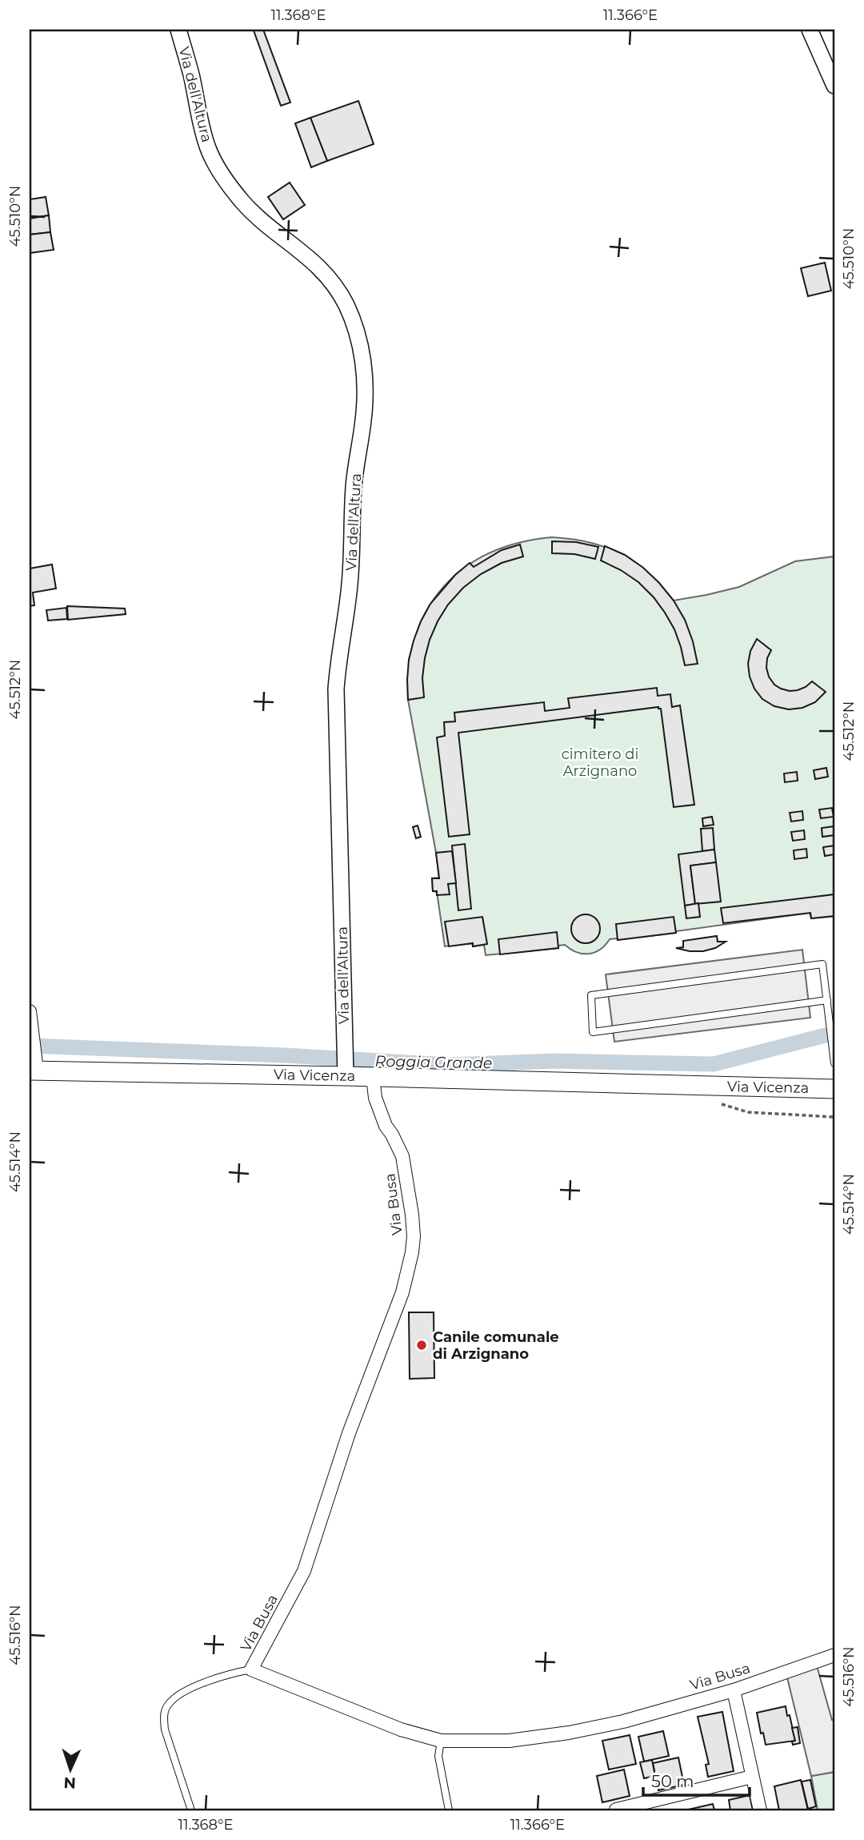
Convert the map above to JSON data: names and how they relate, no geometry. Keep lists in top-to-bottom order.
{
  "streets": {
    "main road": ["Via Vicenza"],
    "street": ["Via dell'Altura", "Via Busa"]
  },
  "crossings": [
    ["Via dell'Altura", "Via Vicenza"],
    ["Via Vicenza", "Via Busa"]
  ],
  "water": ["Roggia Grande"],
  "parks": ["cimitero di Arzignano"],
  "places": ["Canile comunale di Arzignano"],
  "scale_bar": "50 m",
  "north": "bottom",
  "coordinates": [
    "11.368°E",
    "11.366°E",
    "45.510°N",
    "45.512°N",
    "45.514°N",
    "45.516°N"
  ]
}
